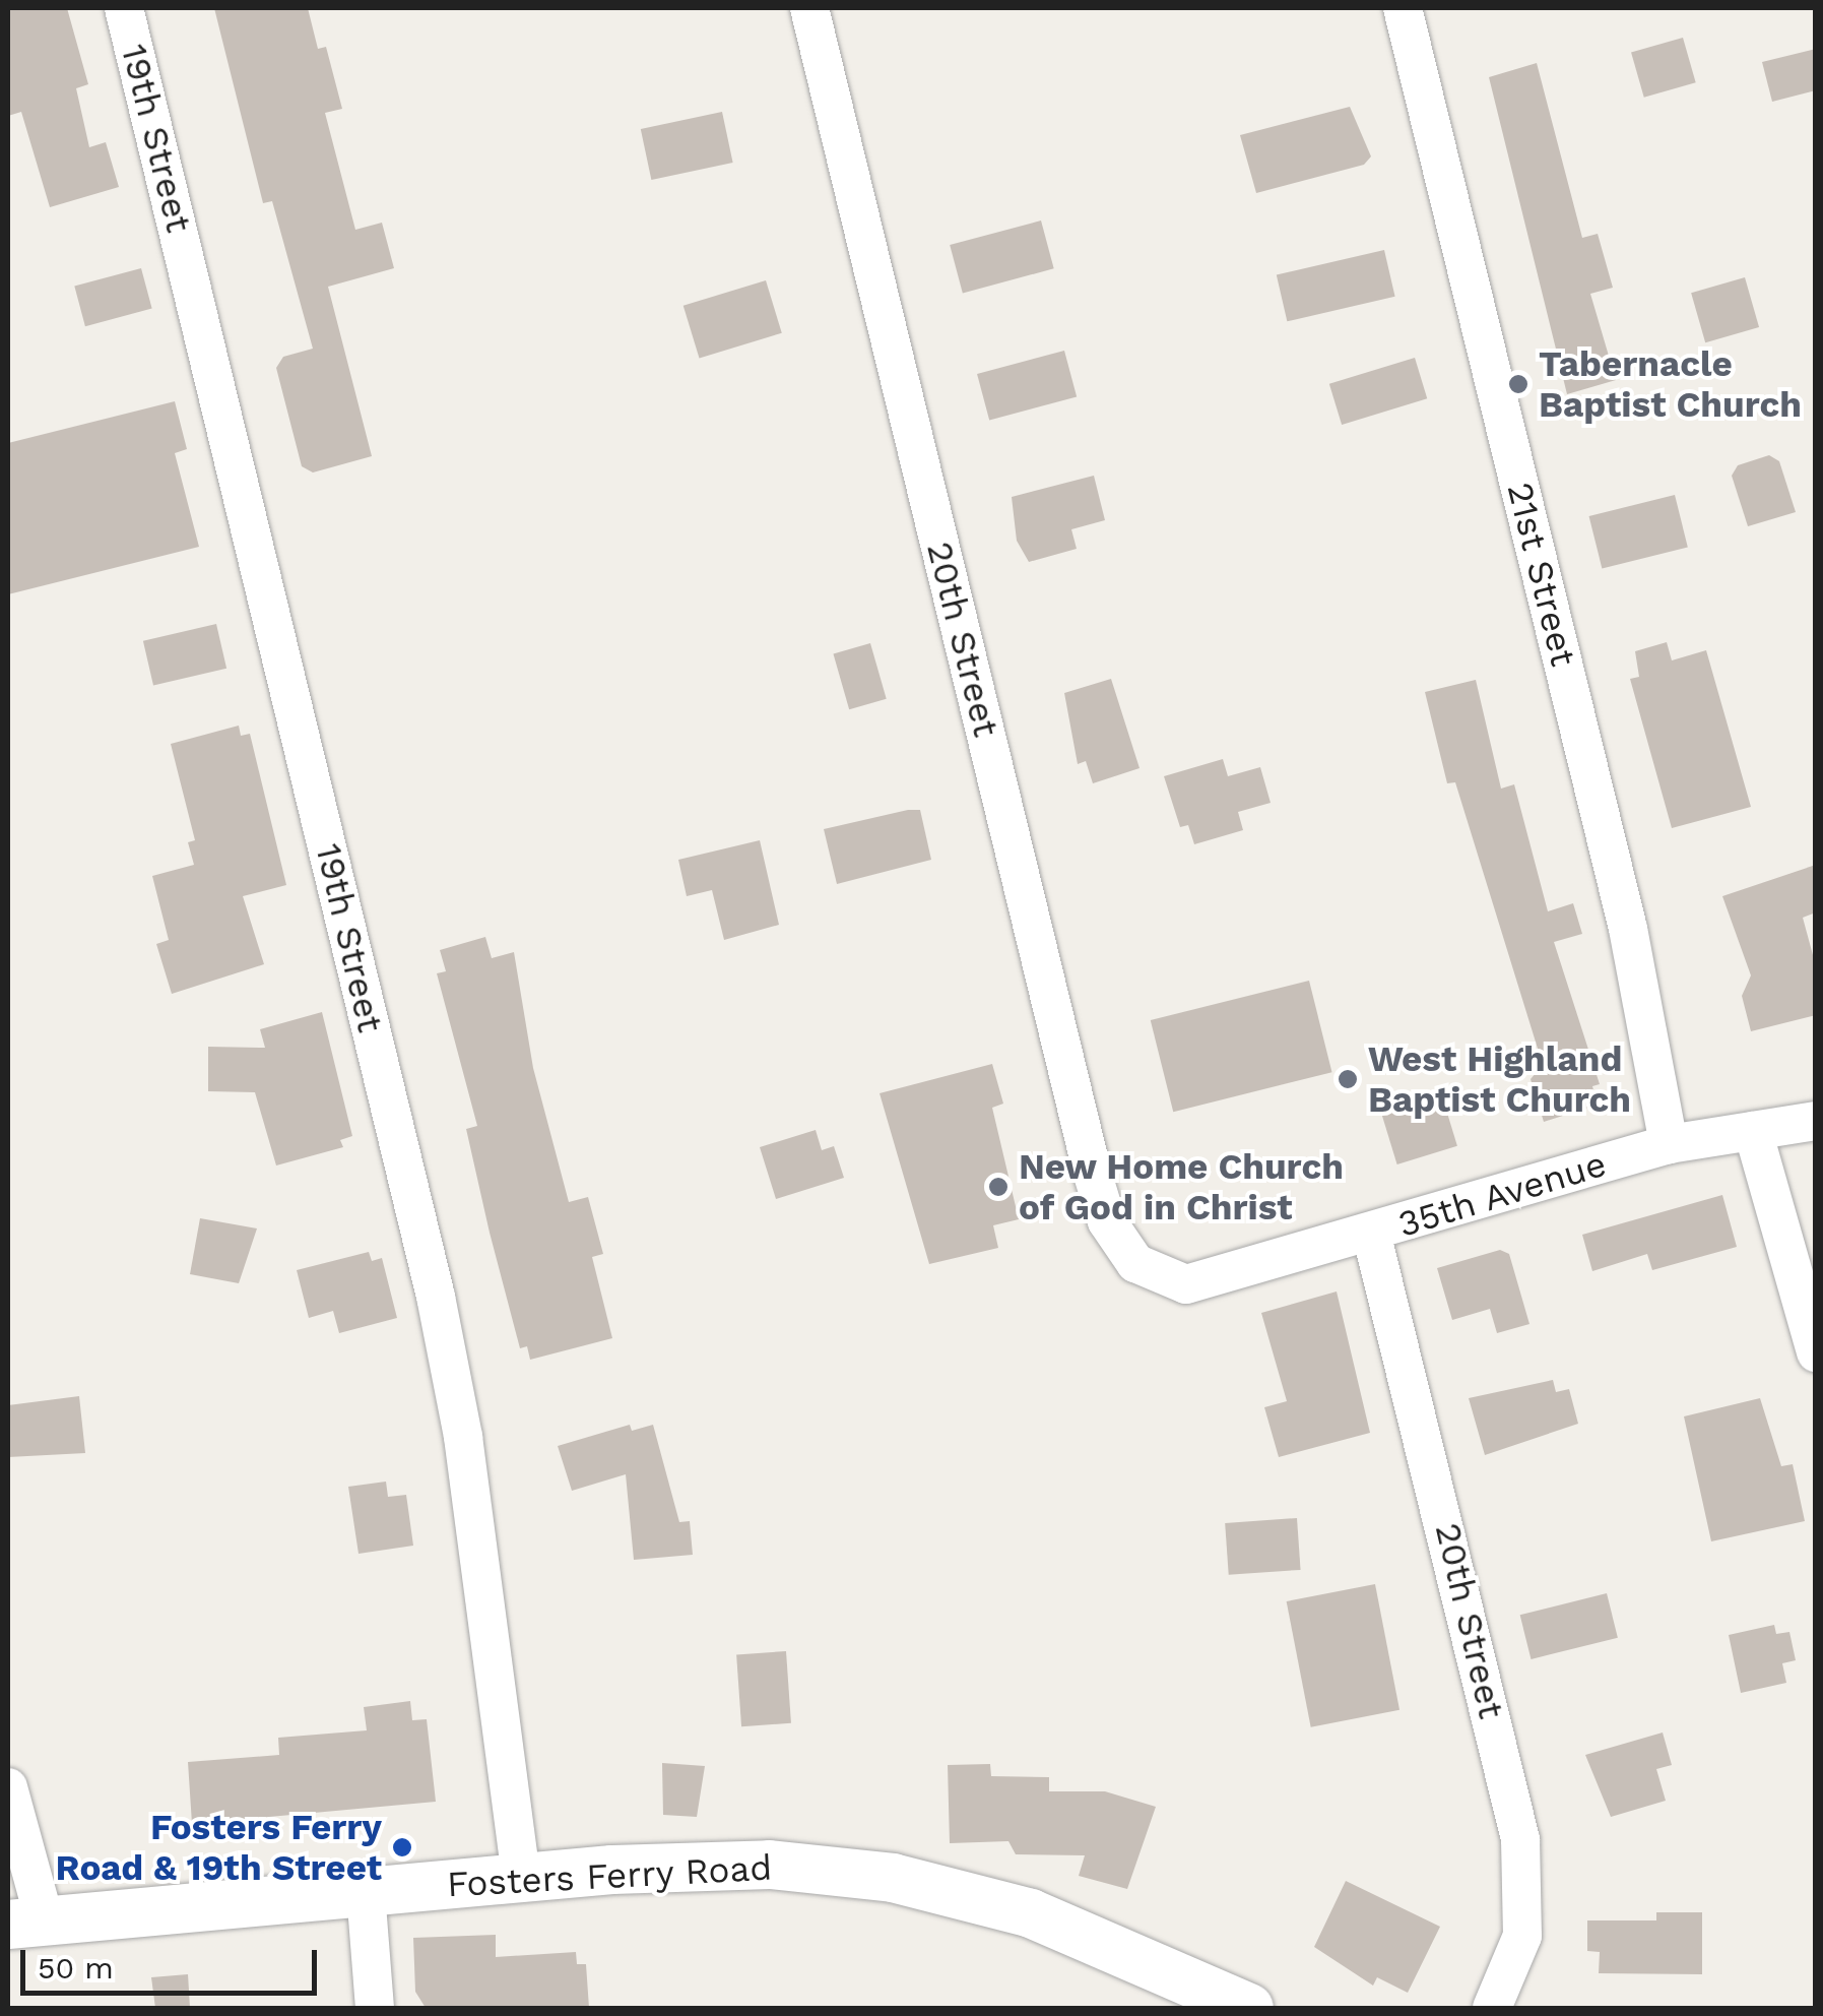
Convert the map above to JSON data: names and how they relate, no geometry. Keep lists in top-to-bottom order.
{
  "streets": {
    "street": [
      "19th Street",
      "21st Street",
      "20th Street",
      "35th Avenue",
      "Fosters Ferry Road"
    ]
  },
  "crossings": [
    ["19th Street", "Fosters Ferry Road"],
    ["21st Street", "35th Avenue"],
    ["20th Street", "35th Avenue"]
  ],
  "places": [
    "Tabernacle Baptist Church",
    "West Highland Baptist Church",
    "New Home Church of God in Christ",
    "Fosters Ferry Road & 19th Street"
  ],
  "scale_bar": "50 m"
}
